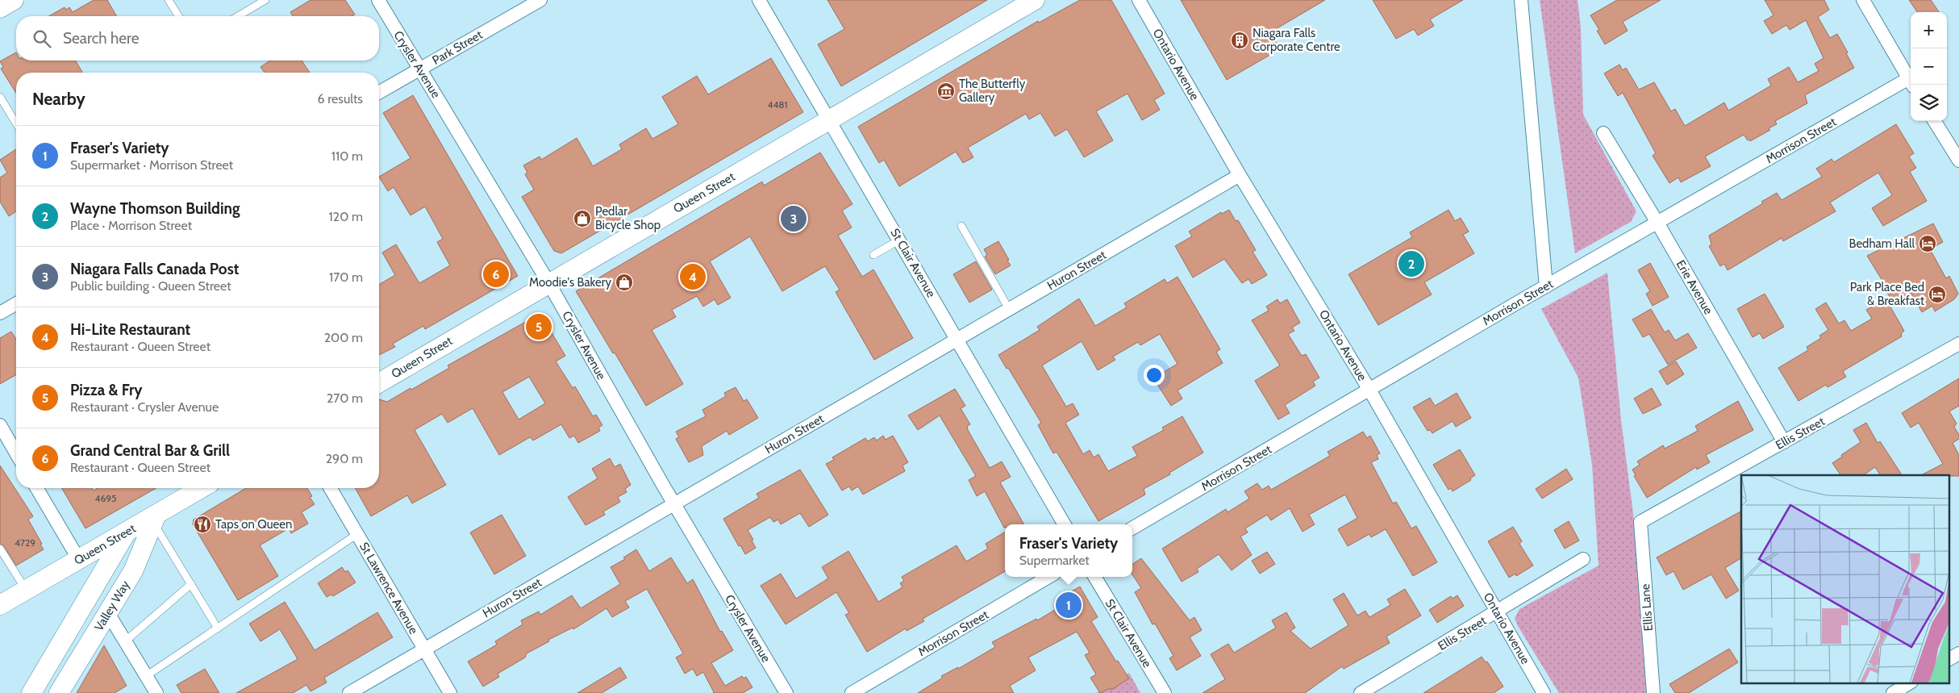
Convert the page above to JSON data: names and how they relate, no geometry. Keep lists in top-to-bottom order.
{
  "streets": {
    "street": [
      "Park Street",
      "Crysler Avenue",
      "Ontario Avenue",
      "Morrison Street",
      "Queen Street",
      "St Clair Avenue",
      "Huron Street",
      "Erie Avenue",
      "Ellis Street",
      "St Lawrence Avenue",
      "Valley Way",
      "Ellis Lane"
    ]
  },
  "crossings": [
    ["Park Street", "Crysler Avenue"],
    ["Crysler Avenue", "Queen Street"],
    ["Crysler Avenue", "Huron Street"],
    ["Ontario Avenue", "Morrison Street"],
    ["Ontario Avenue", "Huron Street"],
    ["Ontario Avenue", "Ellis Street"],
    ["Morrison Street", "Erie Avenue"],
    ["Queen Street", "St Clair Avenue"],
    ["Queen Street", "Valley Way"],
    ["St Clair Avenue", "Huron Street"],
    ["Huron Street", "St Lawrence Avenue"],
    ["Erie Avenue", "Ellis Street"],
    ["Ellis Street", "Ellis Lane"]
  ],
  "places": {
    "building": ["Niagara Falls Corporate Centre"],
    "museum": ["The Butterfly Gallery"],
    "shop": ["Pedlar Bicycle Shop", "Moodie's Bakery"],
    "hotel": ["Bedham Hall", "Park Place Bed & Breakfast"],
    "restaurant": ["Taps on Queen"]
  },
  "house_numbers": ["4481", "4695", "4729"],
  "page": {
    "map_buttons": ["+", "−"],
    "search": "Search here",
    "heading": ["Nearby", "6 results"],
    "list": [
      {
        "mark": "1",
        "name": "Fraser's Variety",
        "note": "Supermarket · Morrison Street",
        "value": "110 m"
      },
      {
        "mark": "2",
        "name": "Wayne Thomson Building",
        "note": "Place · Morrison Street",
        "value": "120 m"
      },
      {
        "mark": "3",
        "name": "Niagara Falls Canada Post",
        "note": "Public building · Queen Street",
        "value": "170 m"
      },
      {
        "mark": "4",
        "name": "Hi-Lite Restaurant",
        "note": "Restaurant · Queen Street",
        "value": "200 m"
      },
      {
        "mark": "5",
        "name": "Pizza & Fry",
        "note": "Restaurant · Crysler Avenue",
        "value": "270 m"
      },
      {
        "mark": "6",
        "name": "Grand Central Bar & Grill",
        "note": "Restaurant · Queen Street",
        "value": "290 m"
      }
    ],
    "pins": [
      "3",
      "2",
      "6",
      "4",
      "5",
      "1"
    ],
    "popup": ["Fraser's Variety", "Supermarket"]
  }
}
